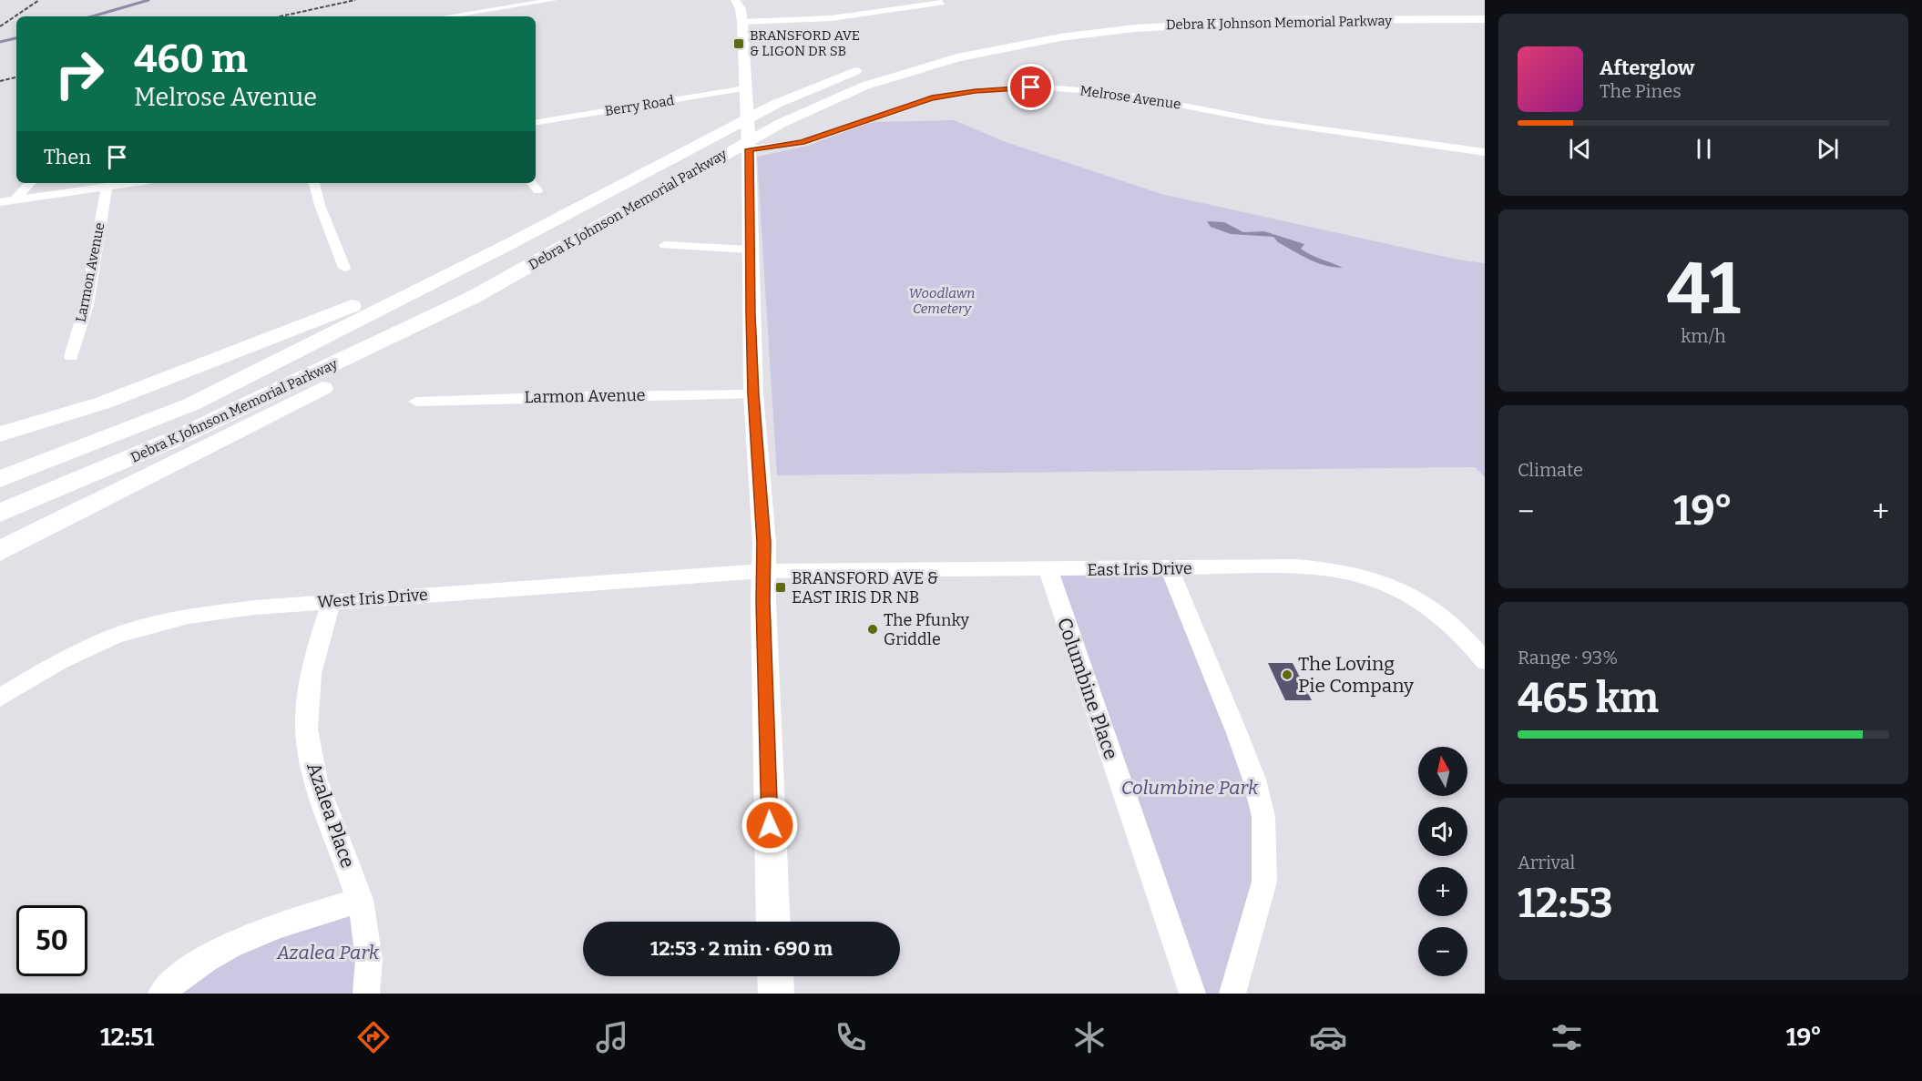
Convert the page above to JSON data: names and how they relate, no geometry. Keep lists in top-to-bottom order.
{
  "streets": {
    "highway": ["Debra K Johnson Memorial Parkway"],
    "street": [
      "Melrose Avenue",
      "Berry Road",
      "Larmon Avenue",
      "East Iris Drive",
      "West Iris Drive",
      "Columbine Place",
      "Azalea Place"
    ]
  },
  "crossings": [
    ["East Iris Drive", "West Iris Drive"],
    ["East Iris Drive", "Columbine Place"],
    ["West Iris Drive", "Azalea Place"]
  ],
  "parks": ["Woodlawn Cemetery", "Columbine Park", "Azalea Park"],
  "places": {
    "transit": ["BRANSFORD AVE & LIGON DR SB", "BRANSFORD AVE & EAST IRIS DR NB"],
    "other": ["The Pfunky Griddle", "The Loving Pie Company"]
  },
  "north": "top",
  "page": {
    "turn": ["460 m", "Melrose Avenue"],
    "song": ["Afterglow", "The Pines"],
    "then": "Then",
    "tile": [
      ["41", "km/h"],
      "Climate",
      ["Range · 93%", "465 km"],
      ["Arrival", "12:53"]
    ],
    "heat": ["−", "19°", "+"],
    "map_buttons": ["+", "−"],
    "limit": "50",
    "trip": "12:53 · 2 min · 690 m",
    "tabs": ["12:51", "19°"]
  }
}
